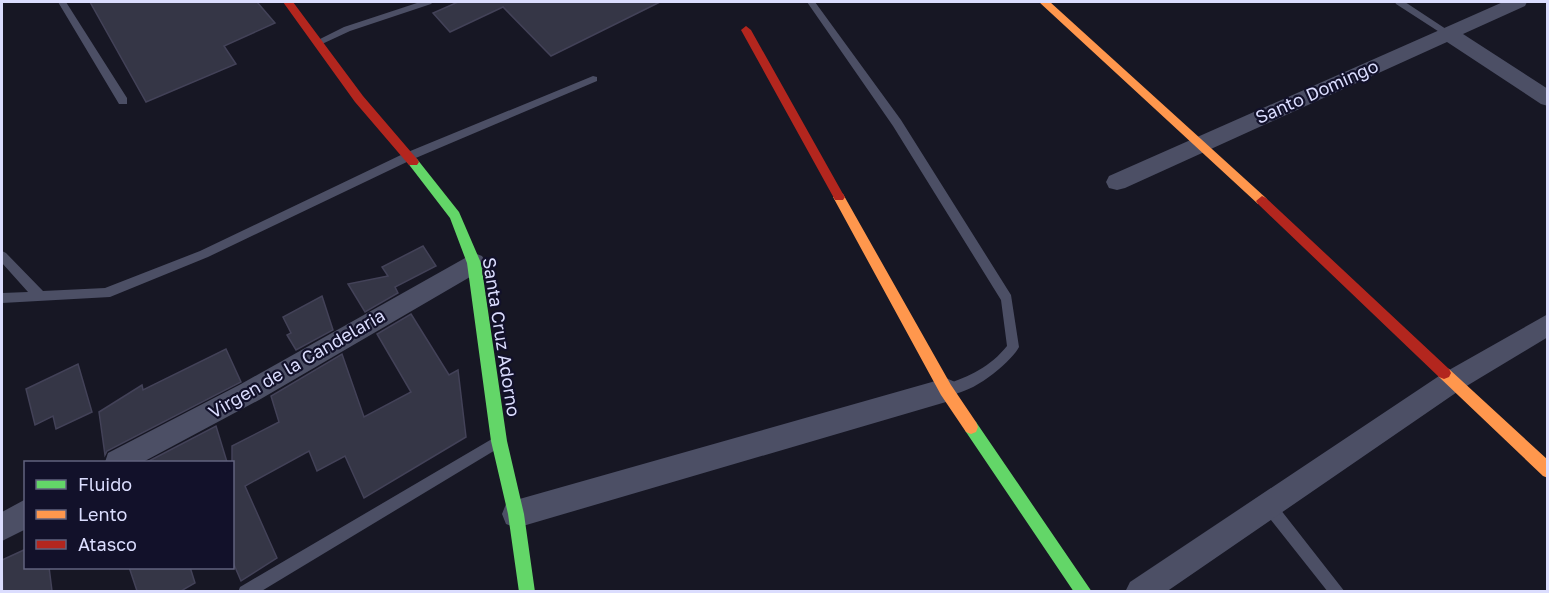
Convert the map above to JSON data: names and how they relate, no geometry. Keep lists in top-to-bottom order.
{
  "streets": {
    "street": ["Santo Domingo", "Santa Cruz Adorno", "Virgen de la Candelaria"]
  },
  "crossings": [
    ["Santa Cruz Adorno", "Virgen de la Candelaria"]
  ],
  "legend": ["Fluido", "Lento", "Atasco"]
}
